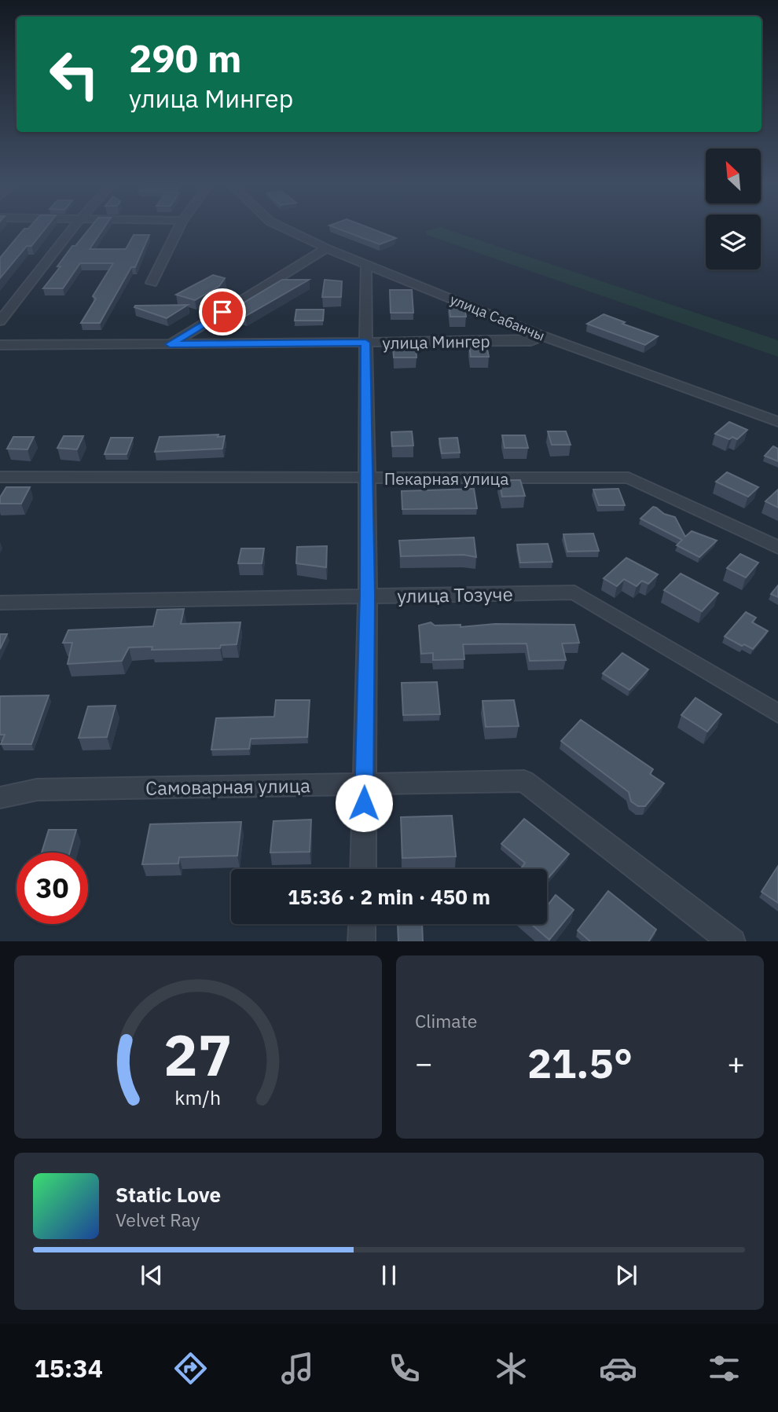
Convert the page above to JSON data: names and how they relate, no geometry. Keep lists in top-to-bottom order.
{
  "streets": {
    "street": [
      "улица Сабанчы",
      "улица Мингер",
      "Пекарная улица",
      "улица Тозуче",
      "Самоварная улица"
    ]
  },
  "crossings": [
    ["улица Сабанчы", "улица Мингер"]
  ],
  "north": "top left",
  "page": {
    "turn": ["290 m", "улица Мингер"],
    "limit": "30",
    "trip": "15:36 · 2 min · 450 m",
    "tile": "Climate",
    "heat": ["−", "21.5°", "+"],
    "song": ["Static Love", "Velvet Ray"],
    "tabs": "15:34",
    "gauge": ["27", "km/h"]
  }
}
